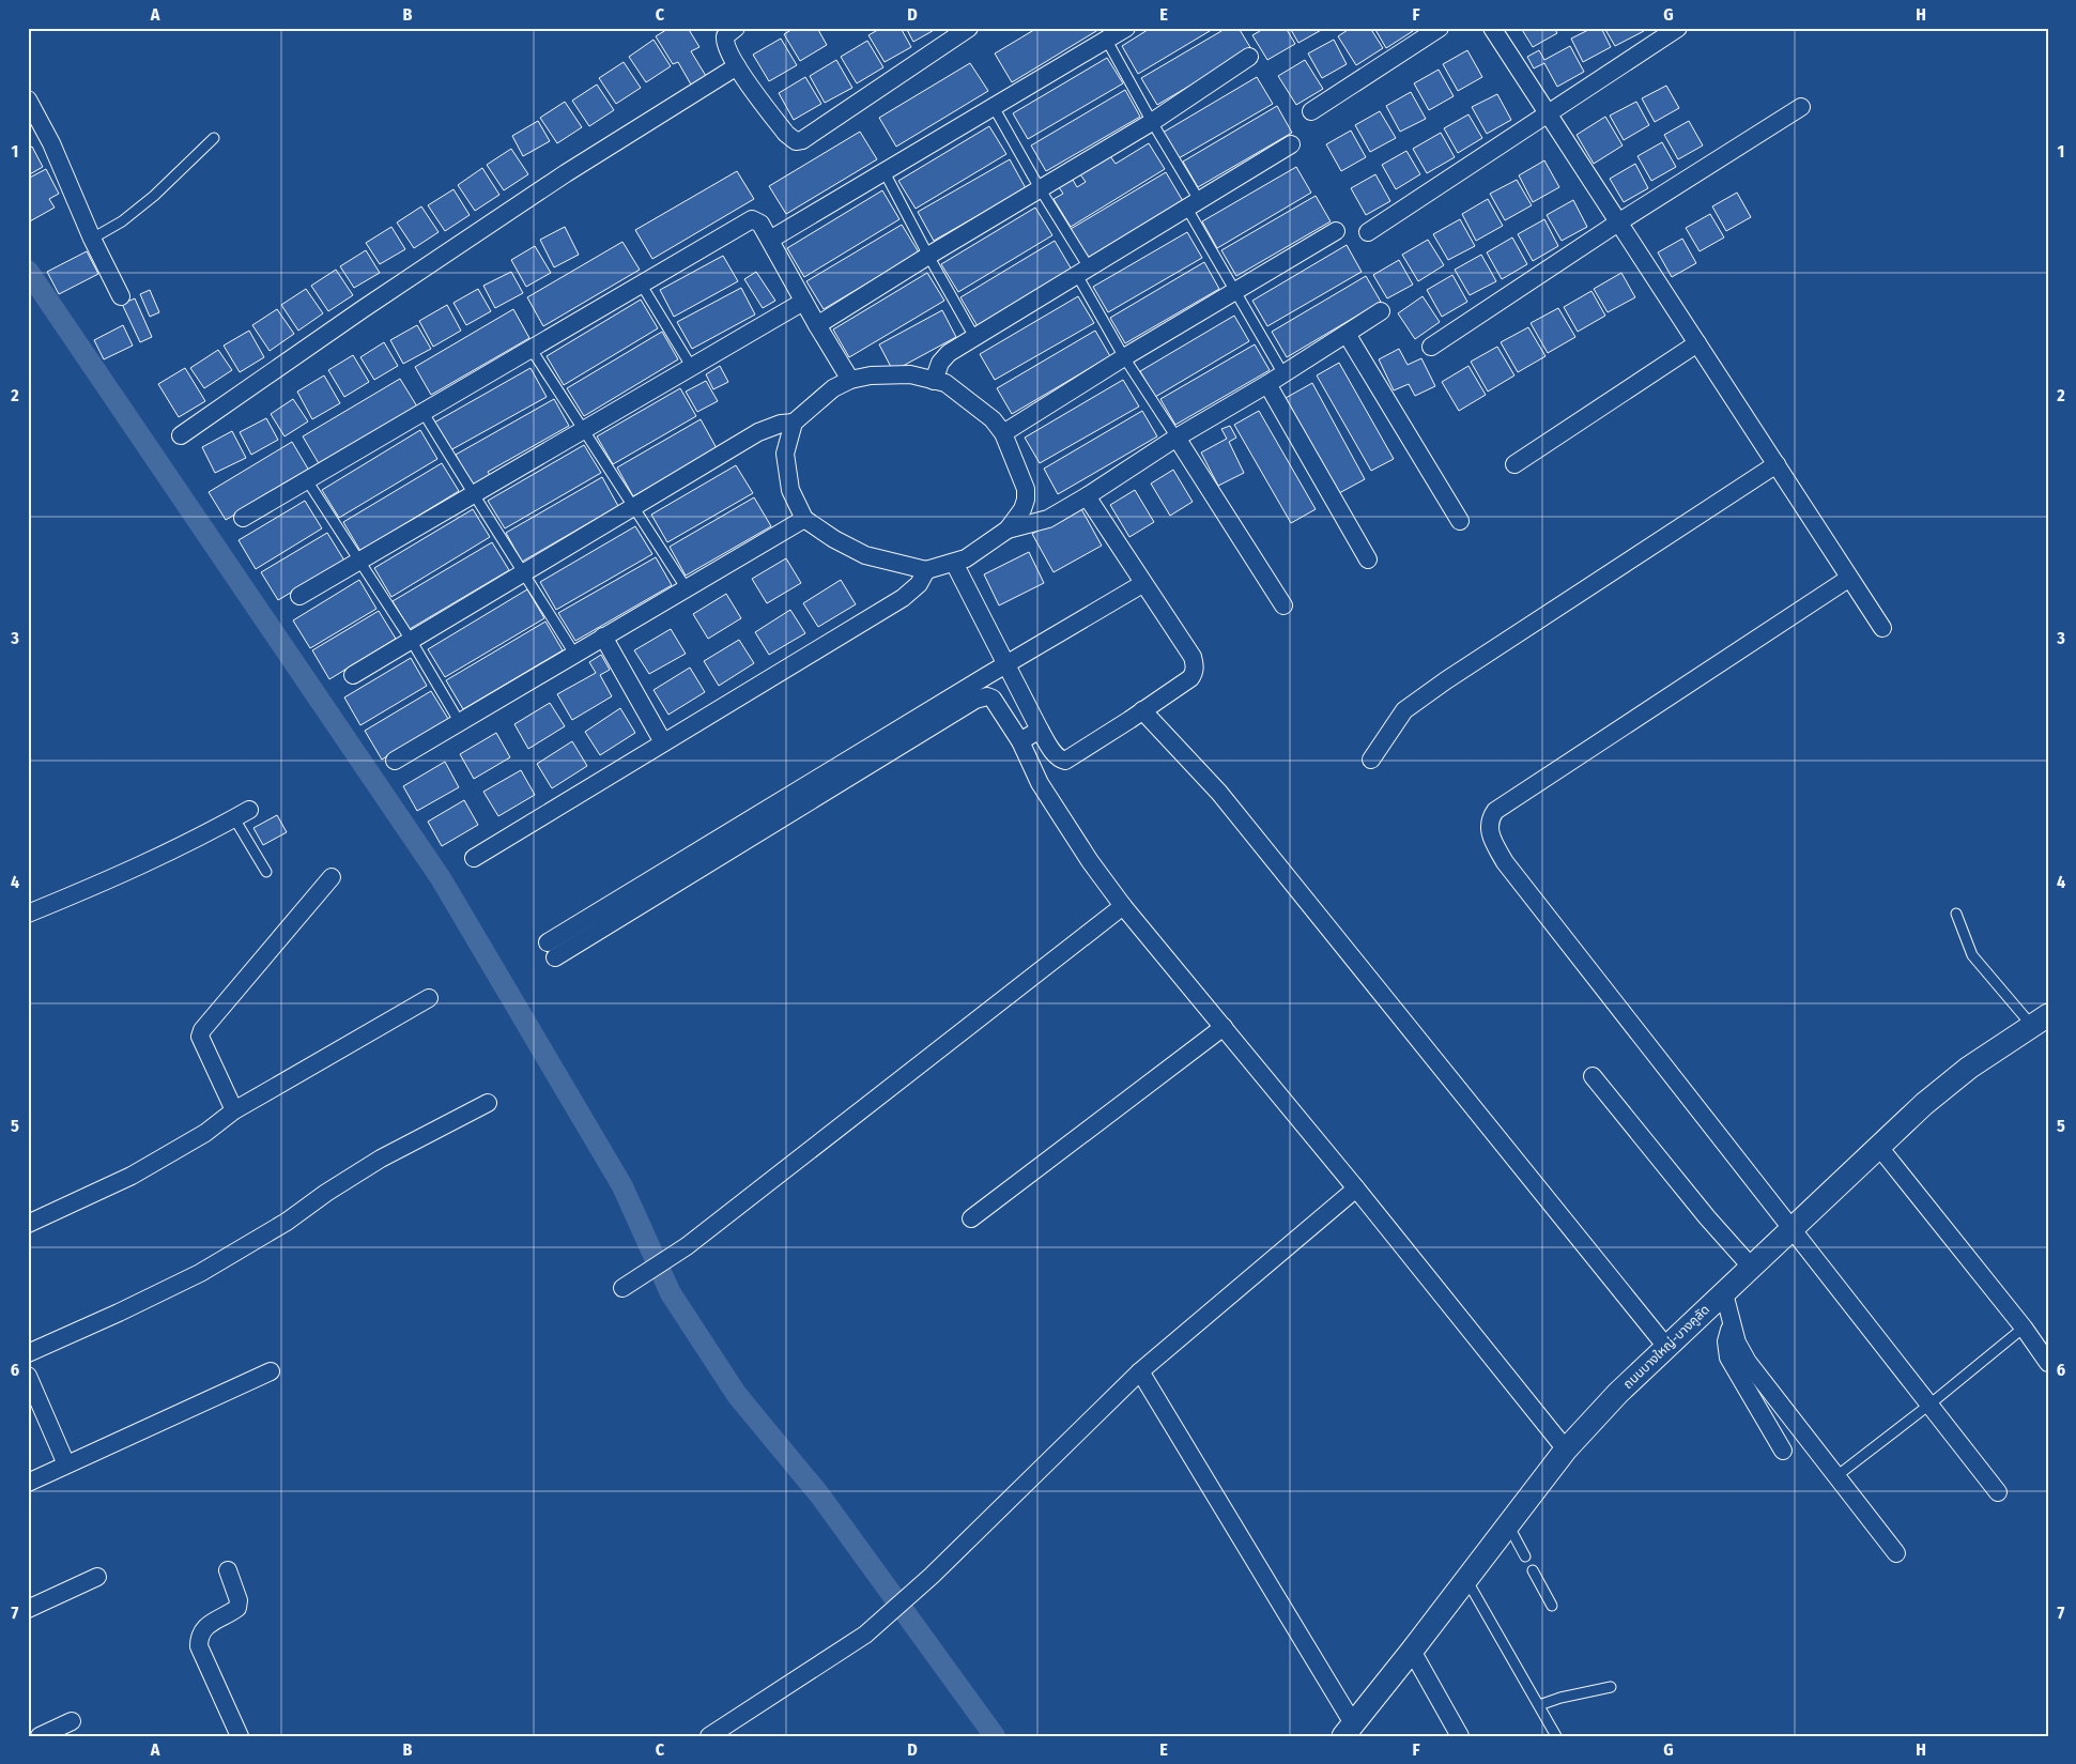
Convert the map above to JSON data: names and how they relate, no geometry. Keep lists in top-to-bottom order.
{
  "streets": {
    "street": ["ถนนบางใหญ่-บางคูลัด"]
  },
  "grid": {
    "columns": [
      "A",
      "B",
      "C",
      "D",
      "E",
      "F",
      "G",
      "H"
    ],
    "rows": [
      "1",
      "2",
      "3",
      "4",
      "5",
      "6",
      "7"
    ]
  }
}
